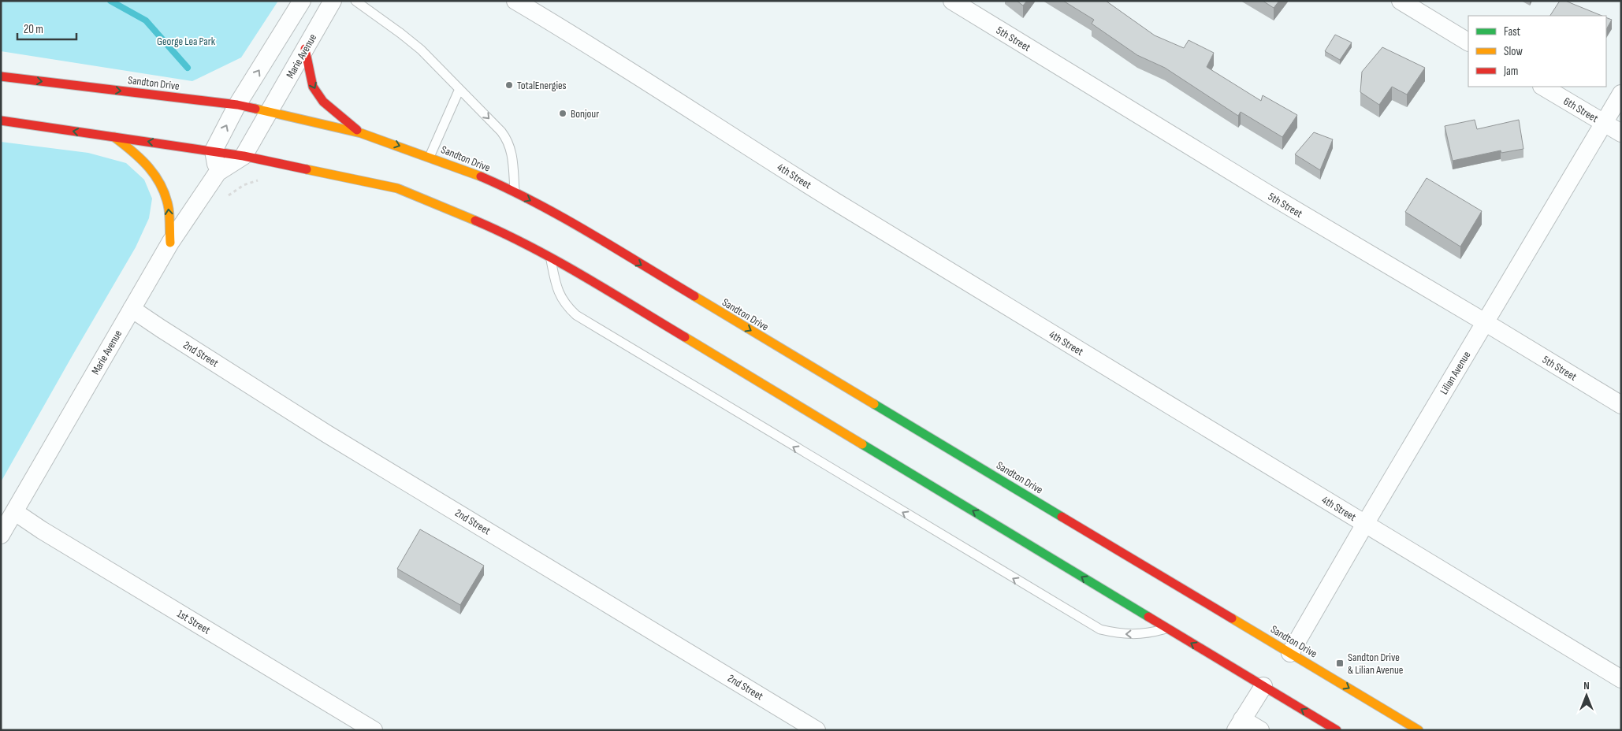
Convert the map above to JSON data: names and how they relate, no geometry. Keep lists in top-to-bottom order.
{
  "streets": {
    "main road": ["Sandton Drive"],
    "street": [
      "5th Street",
      "Marie Avenue",
      "6th Street",
      "4th Street",
      "2nd Street",
      "Lilian Avenue",
      "1st Street"
    ]
  },
  "crossings": [
    ["5th Street", "Lilian Avenue"],
    ["Marie Avenue", "Sandton Drive"],
    ["Marie Avenue", "2nd Street"],
    ["Marie Avenue", "1st Street"],
    ["Sandton Drive", "Lilian Avenue"],
    ["6th Street", "Lilian Avenue"],
    ["4th Street", "Lilian Avenue"]
  ],
  "parks": ["George Lea Park"],
  "places": {
    "other": ["TotalEnergies", "Bonjour"],
    "transit": ["Sandton Drive & Lilian Avenue"]
  },
  "legend": ["Fast", "Slow", "Jam"],
  "scale_bar": "20 m",
  "north": "top"
}
